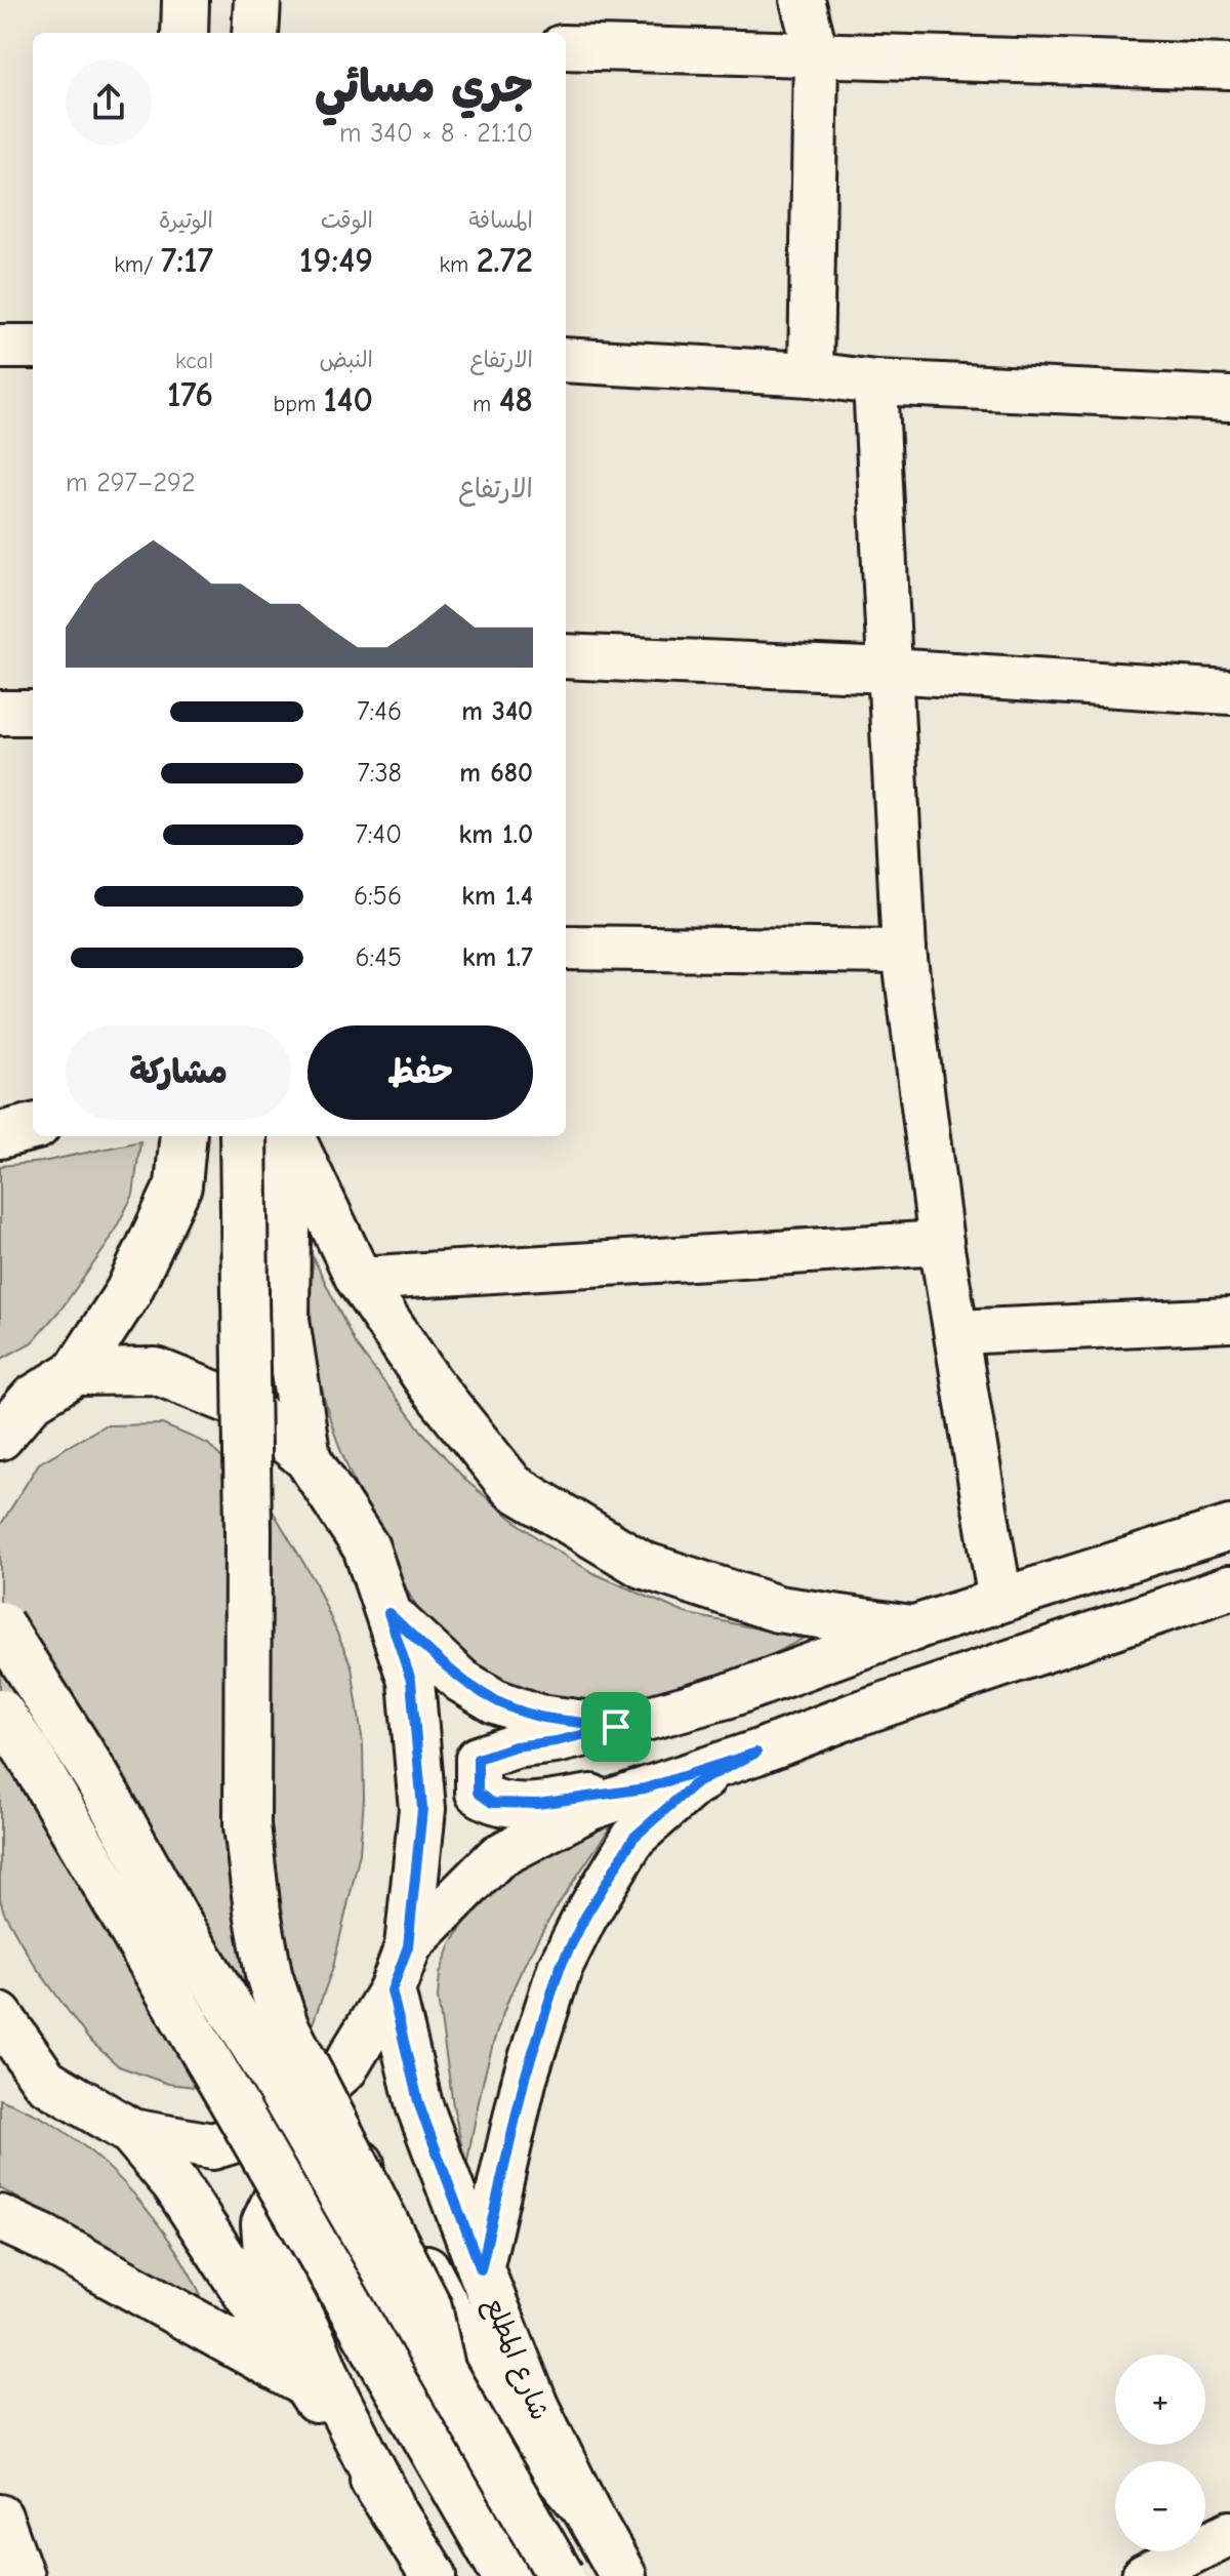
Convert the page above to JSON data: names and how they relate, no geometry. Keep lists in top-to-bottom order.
{
  "streets": {
    "main road": ["شارع المطلع"]
  },
  "page": {
    "heading": ["جري مسائي", "21:10 · 8 × 340 m"],
    "stats": [
      ["المسافة", "2.72 km"],
      ["الوقت", "19:49"],
      ["الوتيرة", "7:17 /km"],
      ["الارتفاع", "48 m"],
      ["النبض", "140 bpm"],
      ["kcal", "176"]
    ],
    "chart": ["الارتفاع", "292–297 m"],
    "list": [
      {
        "name": "340 m",
        "note": "7:46"
      },
      {
        "name": "680 m",
        "note": "7:38"
      },
      {
        "name": "1.0 km",
        "note": "7:40"
      },
      {
        "name": "1.4 km",
        "note": "6:56"
      },
      {
        "name": "1.7 km",
        "note": "6:45"
      }
    ],
    "buttons": ["حفظ", "مشاركة"],
    "map_buttons": ["+", "−"]
  }
}
